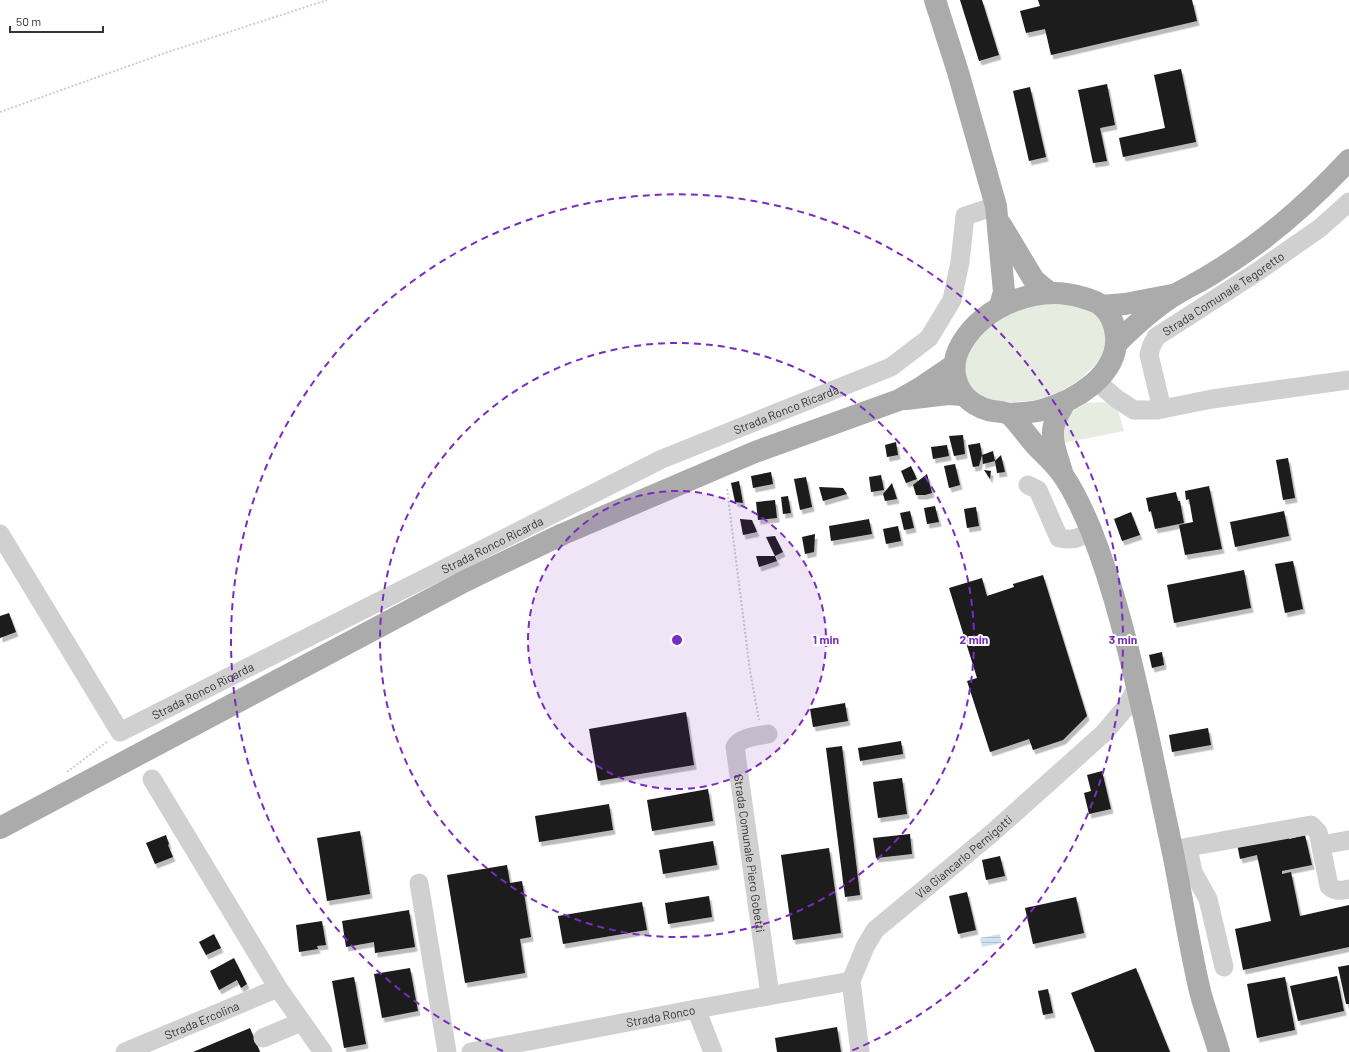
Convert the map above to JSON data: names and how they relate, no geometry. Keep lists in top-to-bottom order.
{
  "streets": {
    "street": [
      "Strada Comunale Tegoretto",
      "Strada Ronco Ricarda",
      "Strada Comunale Piero Gobetti",
      "Via Giancarlo Pernigotti",
      "Strada Ronco",
      "Strada Ercolina"
    ]
  },
  "crossings": [
    ["Strada Comunale Piero Gobetti", "Strada Ronco"],
    ["Via Giancarlo Pernigotti", "Strada Ronco"]
  ],
  "scale_bar": "50 m",
  "rings": ["1 min", "2 min", "3 min"]
}
